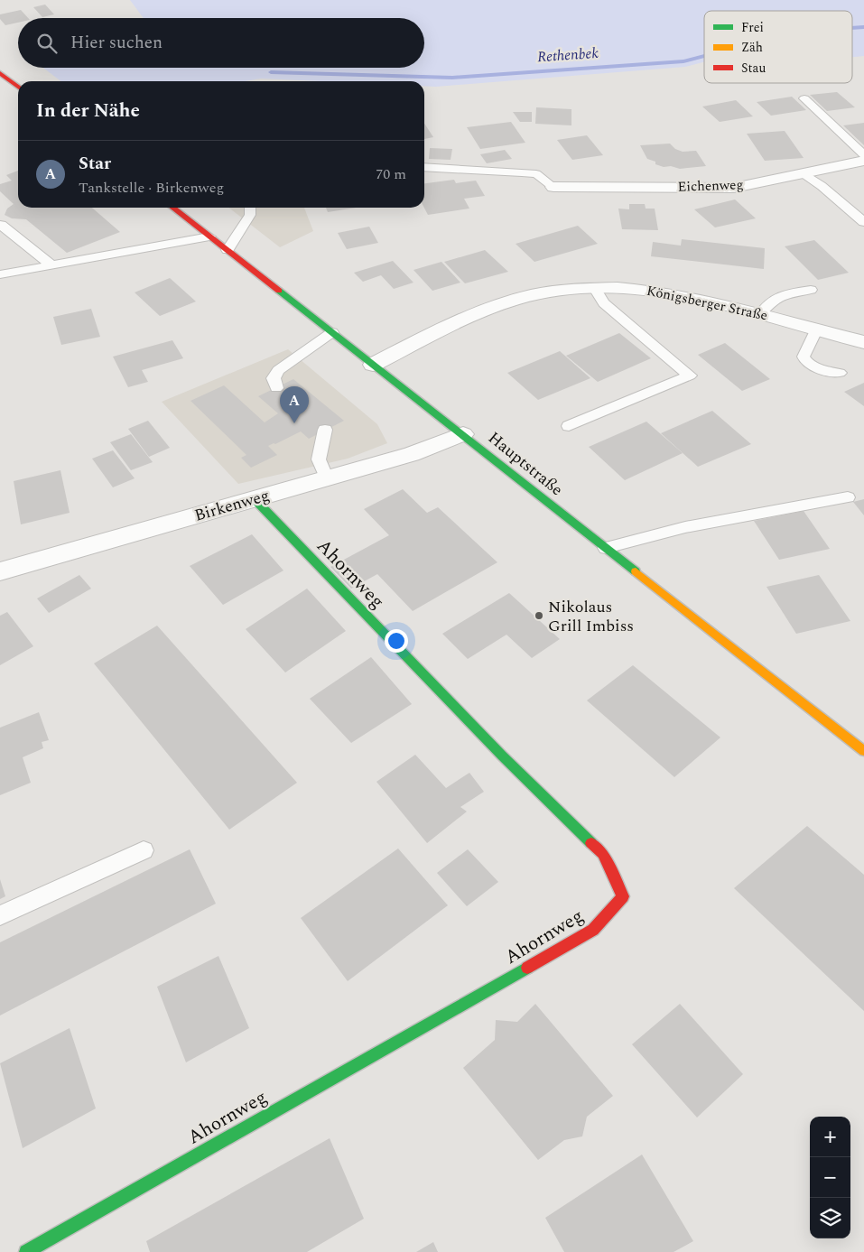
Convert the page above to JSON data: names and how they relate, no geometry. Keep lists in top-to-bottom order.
{
  "streets": {
    "main road": ["Hauptstraße", "Ahornweg"],
    "street": ["Eichenweg", "Königsberger Straße", "Birkenweg"]
  },
  "crossings": [
    ["Königsberger Straße", "Hauptstraße"],
    ["Hauptstraße", "Birkenweg"],
    ["Birkenweg", "Ahornweg"]
  ],
  "water": ["Rethenbek"],
  "places": ["Nikolaus Grill Imbiss"],
  "legend": ["Frei", "Zäh", "Stau"],
  "page": {
    "search": "Hier suchen",
    "heading": "In der Nähe",
    "list": [
      {
        "mark": "A",
        "name": "Star",
        "note": "Tankstelle · Birkenweg",
        "value": "70 m"
      }
    ],
    "pins": "A",
    "map_buttons": ["+", "−"]
  }
}
